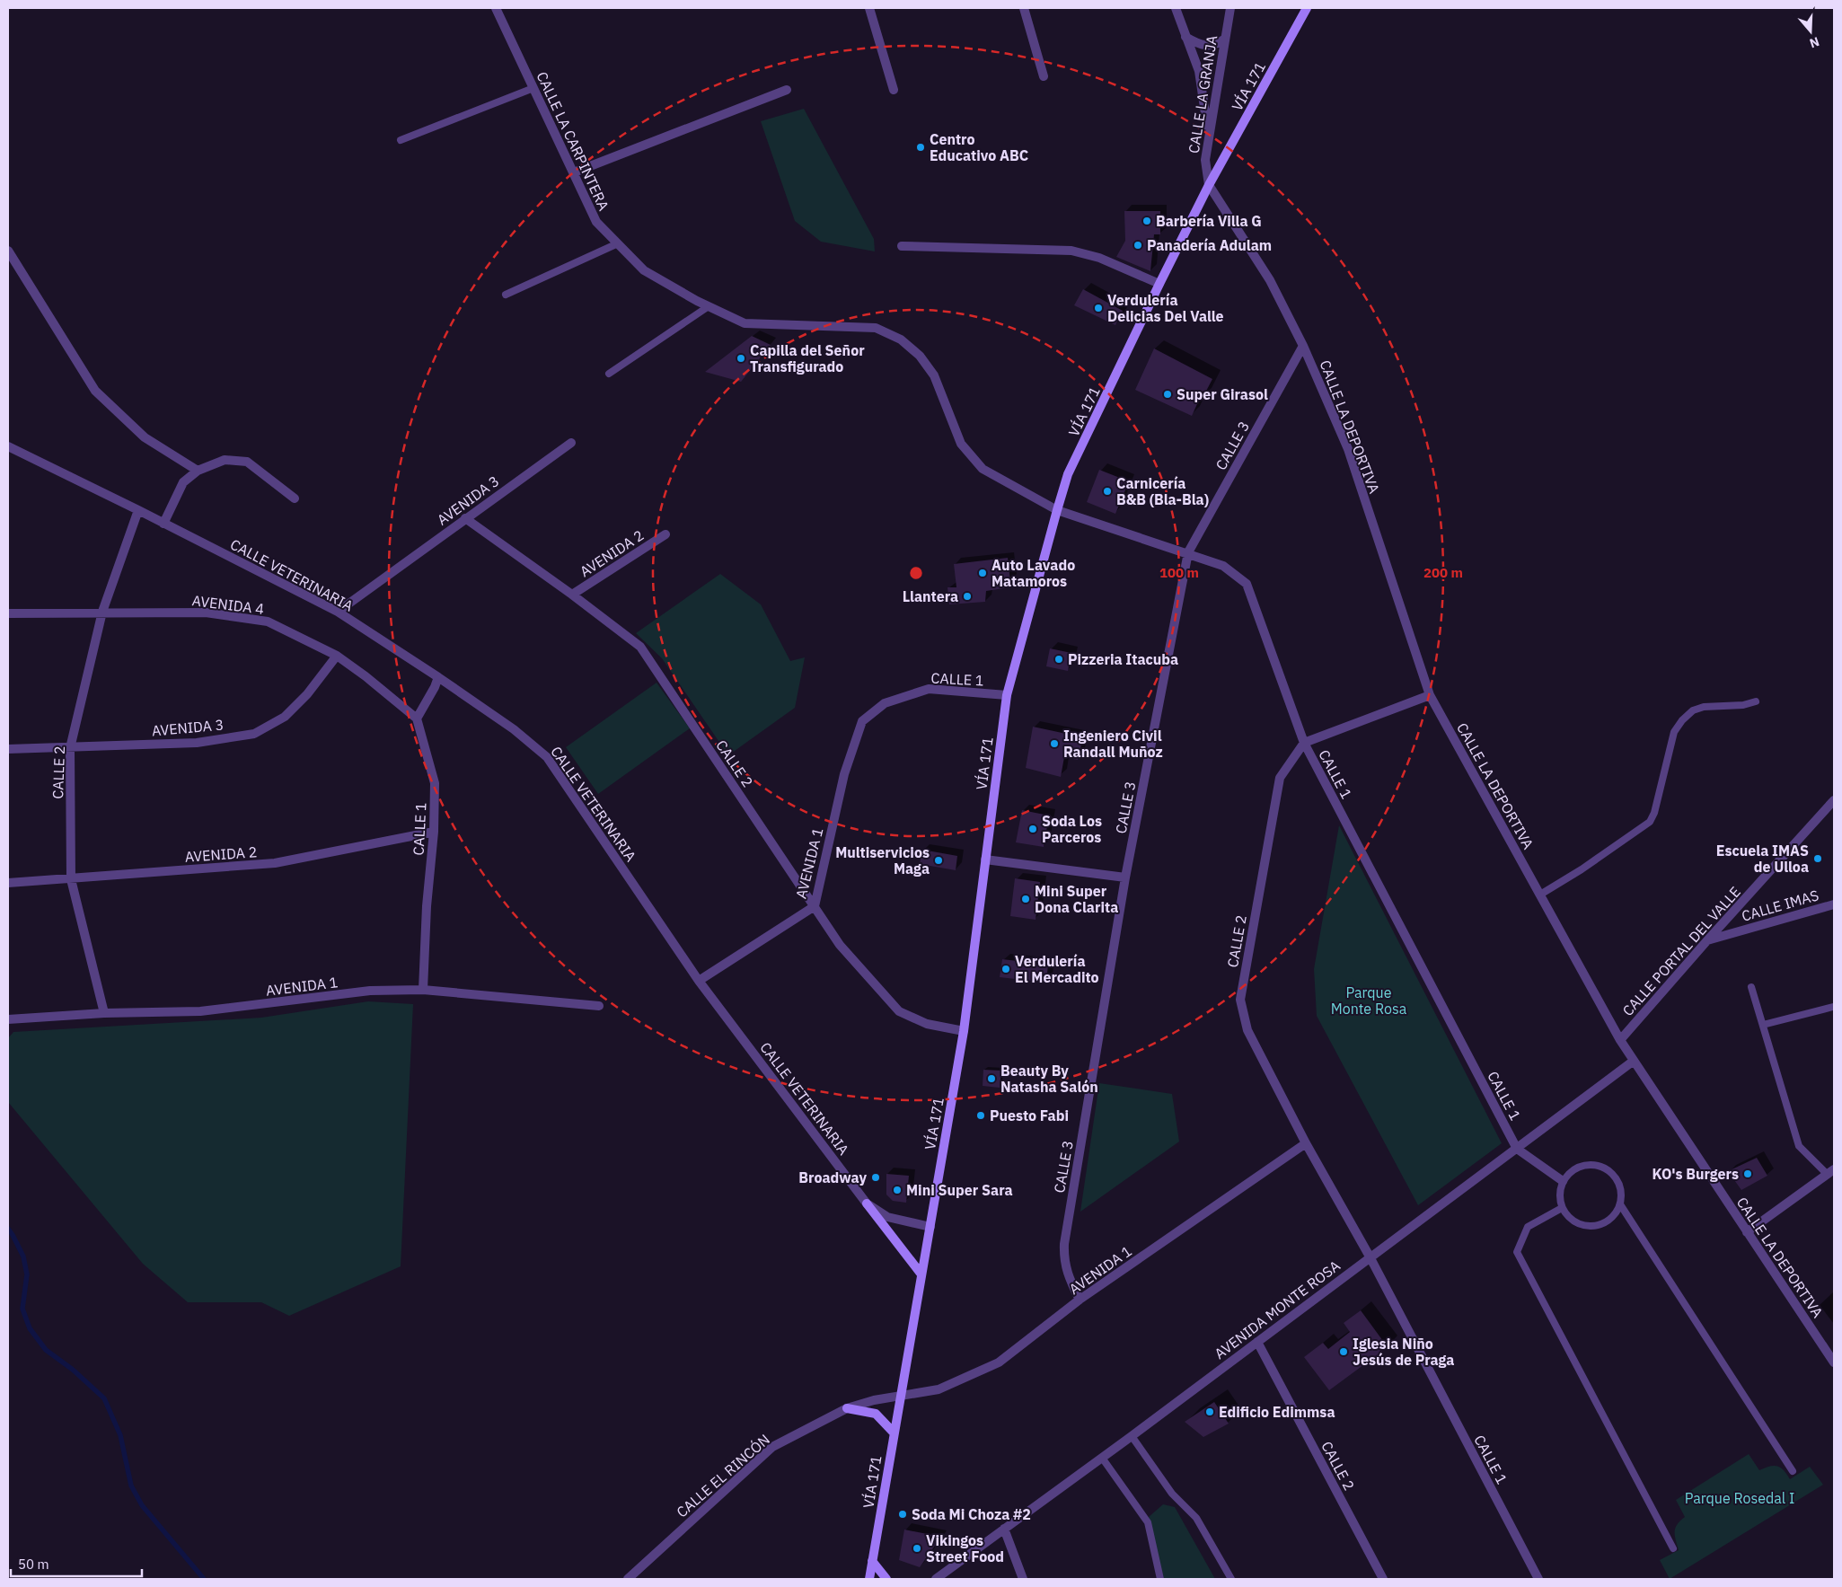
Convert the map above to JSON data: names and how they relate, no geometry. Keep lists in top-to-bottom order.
{
  "streets": {
    "main road": ["VÍA 171"],
    "street": [
      "CALLE LA GRANJA",
      "CALLE LA CARPINTERA",
      "CALLE LA DEPORTIVA",
      "CALLE 3",
      "AVENIDA 3",
      "AVENIDA 2",
      "CALLE VETERINARIA",
      "AVENIDA 4",
      "CALLE 1",
      "CALLE 2",
      "AVENIDA 1",
      "CALLE IMAS",
      "CALLE PORTAL DEL VALLE",
      "AVENIDA MONTE ROSA",
      "CALLE EL RINCÓN"
    ]
  },
  "crossings": [
    ["VÍA 171", "CALLE LA GRANJA"],
    ["VÍA 171", "CALLE LA CARPINTERA"],
    ["VÍA 171", "CALLE LA DEPORTIVA"],
    ["VÍA 171", "CALLE VETERINARIA"],
    ["VÍA 171", "CALLE 1"],
    ["VÍA 171", "CALLE 2"],
    ["VÍA 171", "AVENIDA 1"],
    ["VÍA 171", "CALLE EL RINCÓN"],
    ["CALLE LA GRANJA", "CALLE LA DEPORTIVA"],
    ["CALLE LA CARPINTERA", "CALLE 1"],
    ["CALLE LA DEPORTIVA", "CALLE 3"],
    ["CALLE LA DEPORTIVA", "CALLE PORTAL DEL VALLE"],
    ["CALLE LA DEPORTIVA", "AVENIDA MONTE ROSA"],
    ["CALLE 3", "CALLE 1"],
    ["CALLE 3", "AVENIDA 1"],
    ["AVENIDA 3", "CALLE VETERINARIA"],
    ["AVENIDA 3", "AVENIDA 4"],
    ["AVENIDA 3", "CALLE 2"],
    ["AVENIDA 2", "CALLE 1"],
    ["AVENIDA 2", "CALLE 2"],
    ["CALLE VETERINARIA", "CALLE 2"],
    ["CALLE VETERINARIA", "AVENIDA 1"],
    ["AVENIDA 4", "CALLE 1"],
    ["AVENIDA 4", "CALLE 2"],
    ["CALLE 1", "CALLE 2"],
    ["CALLE 1", "AVENIDA 1"],
    ["CALLE 1", "AVENIDA MONTE ROSA"],
    ["CALLE 2", "AVENIDA 1"],
    ["CALLE 2", "AVENIDA MONTE ROSA"],
    ["AVENIDA 1", "CALLE EL RINCÓN"],
    ["CALLE IMAS", "CALLE PORTAL DEL VALLE"]
  ],
  "parks": ["Parque Monte Rosa", "Parque Rosedal I"],
  "places": [
    "Centro Educativo ABC",
    "Barbería Villa G",
    "Panadería Adulam",
    "Verdulería Delicias Del Valle",
    "Capilla del Señor Transfigurado",
    "Super Girasol",
    "Carnicería B&B (Bla-Bla)",
    "Auto Lavado Matamoros",
    "Llantera",
    "Pizzeria Itacuba",
    "Ingeniero Civil Randall Muñoz",
    "Soda Los Parceros",
    "Escuela IMAS de Ulloa",
    "Multiservicios Maga",
    "Mini Super Dona Clarita",
    "Verdulería El Mercadito",
    "Beauty By Natasha Salón",
    "Puesto Fabi",
    "KO's Burgers",
    "Broadway",
    "Mini Super Sara",
    "Iglesia Niño Jesús de Praga",
    "Edificio Edimmsa",
    "Soda Mi Choza #2",
    "Vikingos Street Food"
  ],
  "scale_bar": "50 m",
  "north": "bottom",
  "rings": ["100 m", "200 m"]
}
